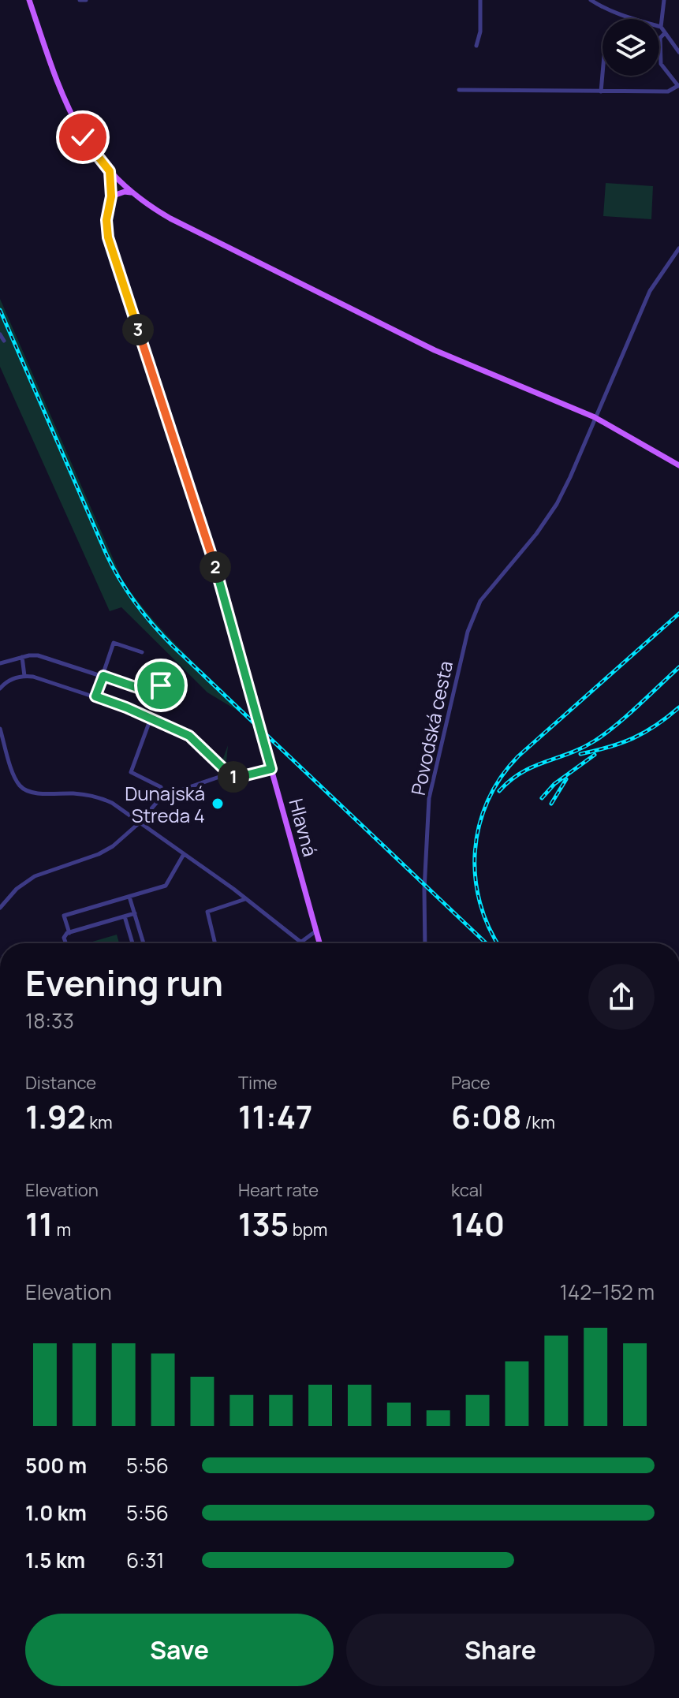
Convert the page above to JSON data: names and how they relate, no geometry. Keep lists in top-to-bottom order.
{
  "streets": {
    "main road": ["Hlavná"],
    "street": ["Povodská cesta"]
  },
  "places": ["Dunajská Streda 4"],
  "page": {
    "pins": ["3", "2", "1"],
    "heading": ["Evening run", "18:33"],
    "stats": [
      ["Distance", "1.92 km"],
      ["Time", "11:47"],
      ["Pace", "6:08 /km"],
      ["Elevation", "11 m"],
      ["Heart rate", "135 bpm"],
      ["kcal", "140"]
    ],
    "chart": ["Elevation", "142–152 m"],
    "list": [
      {
        "name": "500 m",
        "note": "5:56"
      },
      {
        "name": "1.0 km",
        "note": "5:56"
      },
      {
        "name": "1.5 km",
        "note": "6:31"
      }
    ],
    "buttons": ["Save", "Share"]
  }
}
